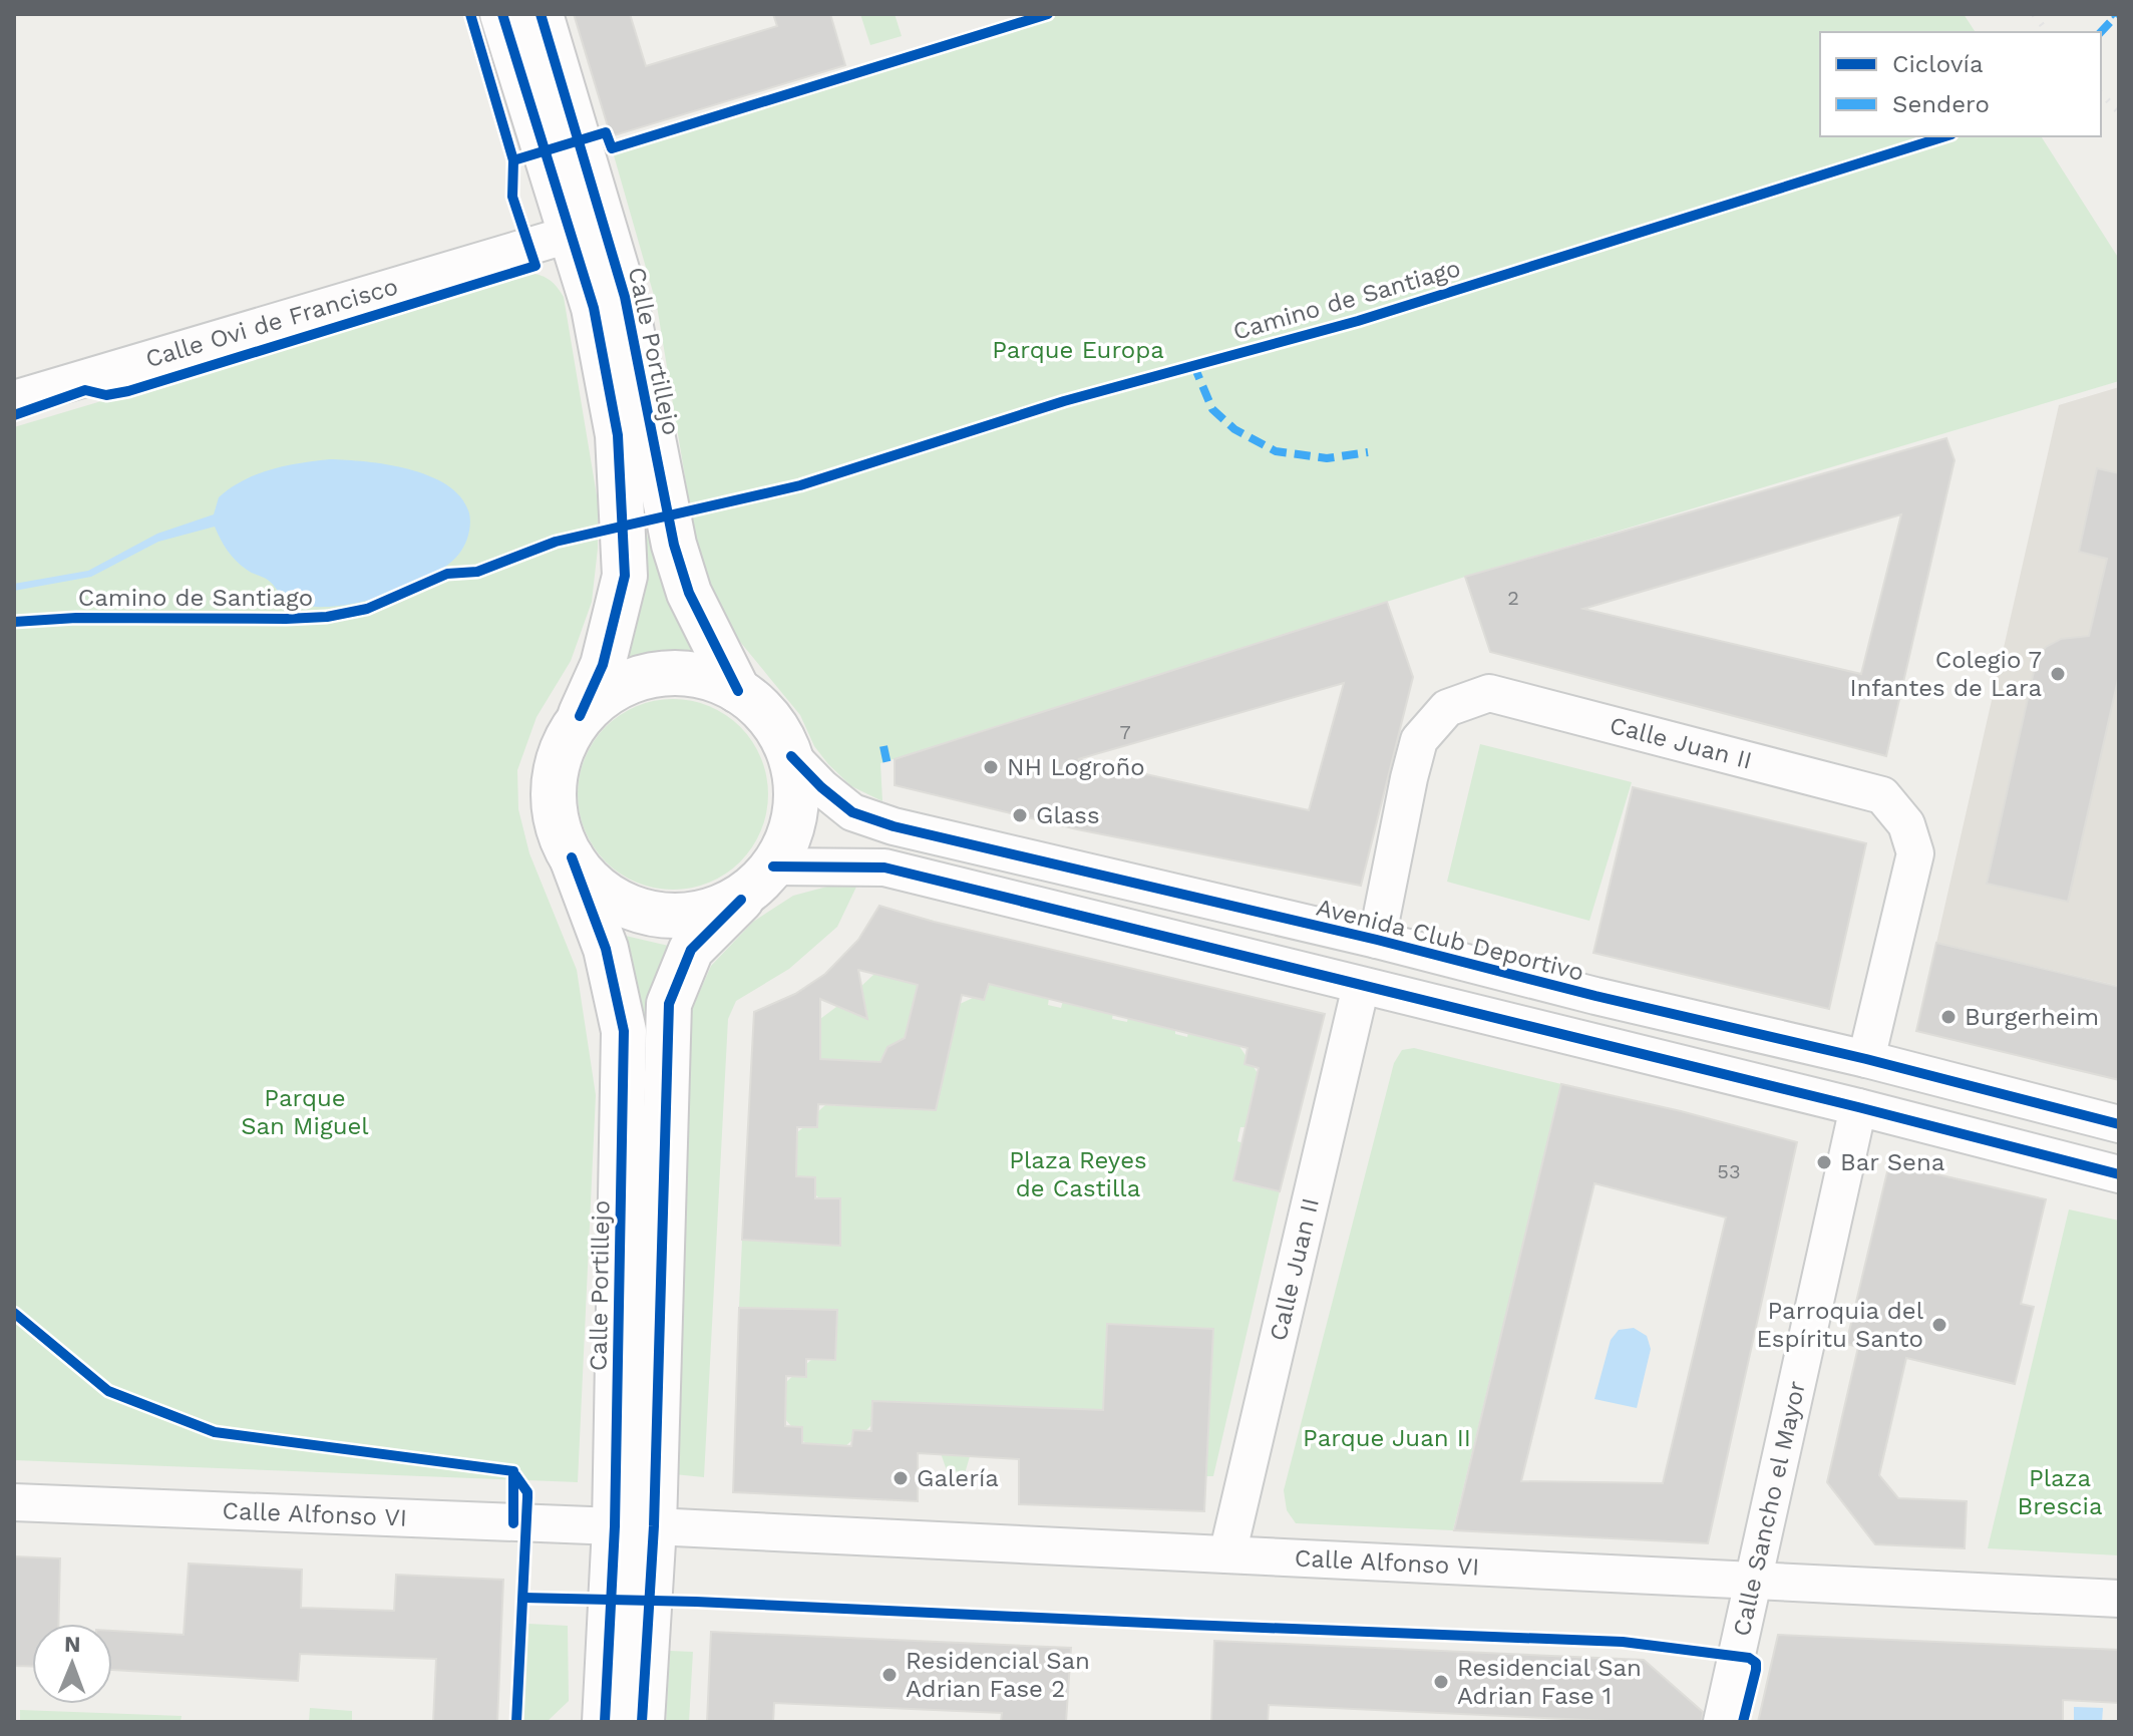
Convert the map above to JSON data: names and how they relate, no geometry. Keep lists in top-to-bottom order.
{
  "streets": {
    "main road": ["Calle Portillejo"],
    "street": [
      "Calle Ovi de Francisco",
      "Calle Juan II",
      "Avenida Club Deportivo",
      "Calle Sancho el Mayor",
      "Calle Alfonso VI"
    ],
    "cycle path": ["Camino de Santiago"]
  },
  "crossings": [
    ["Calle Ovi de Francisco", "Calle Portillejo"],
    ["Calle Portillejo", "Avenida Club Deportivo"],
    ["Calle Portillejo", "Calle Alfonso VI"],
    ["Calle Juan II", "Avenida Club Deportivo"],
    ["Calle Juan II", "Calle Alfonso VI"],
    ["Calle Sancho el Mayor", "Calle Alfonso VI"]
  ],
  "parks": [
    "Parque Europa",
    "Parque San Miguel",
    "Plaza Reyes de Castilla",
    "Parque Juan II",
    "Plaza Brescia"
  ],
  "places": [
    "Colegio 7 Infantes de Lara",
    "NH Logroño",
    "Glass",
    "Burgerheim",
    "Bar Sena",
    "Parroquia del Espíritu Santo",
    "Galería",
    "Residencial San Adrian Fase 2",
    "Residencial San Adrian Fase 1"
  ],
  "house_numbers": ["2", "7", "53"],
  "legend": ["Ciclovía", "Sendero"],
  "north": "top"
}
